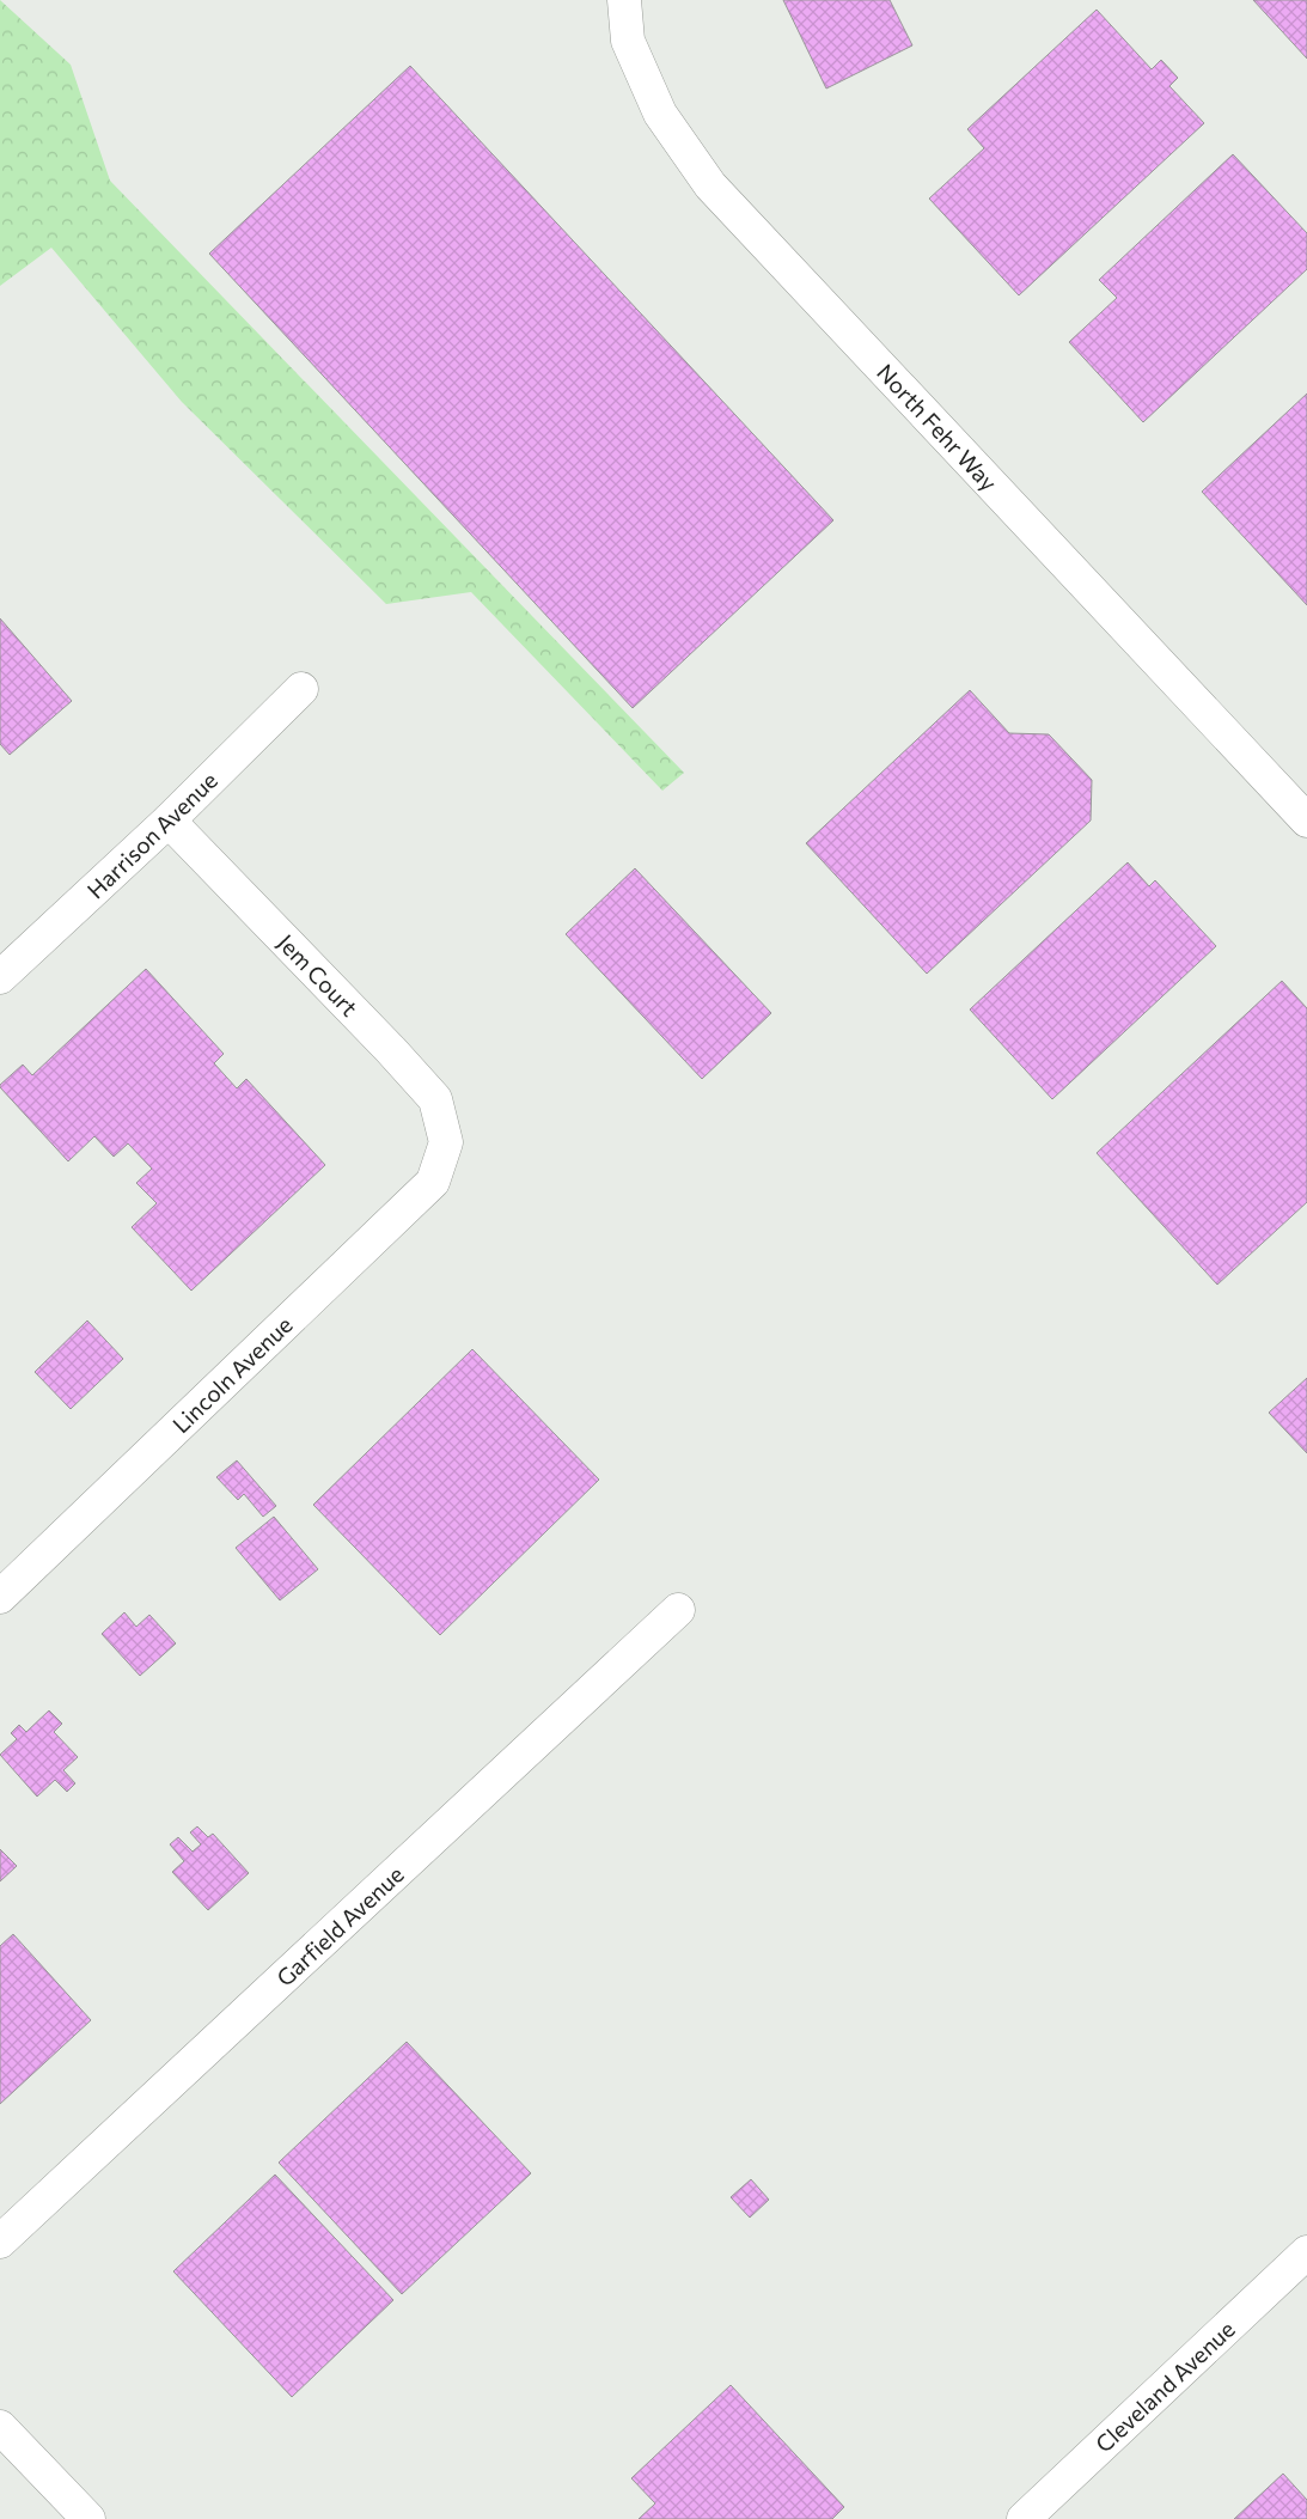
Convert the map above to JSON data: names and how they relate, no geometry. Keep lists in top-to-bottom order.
{
  "streets": {
    "street": [
      "North Fehr Way",
      "Harrison Avenue",
      "Jem Court",
      "Lincoln Avenue",
      "Garfield Avenue",
      "Cleveland Avenue"
    ]
  },
  "crossings": [
    ["Harrison Avenue", "Jem Court"],
    ["Jem Court", "Lincoln Avenue"]
  ]
}
